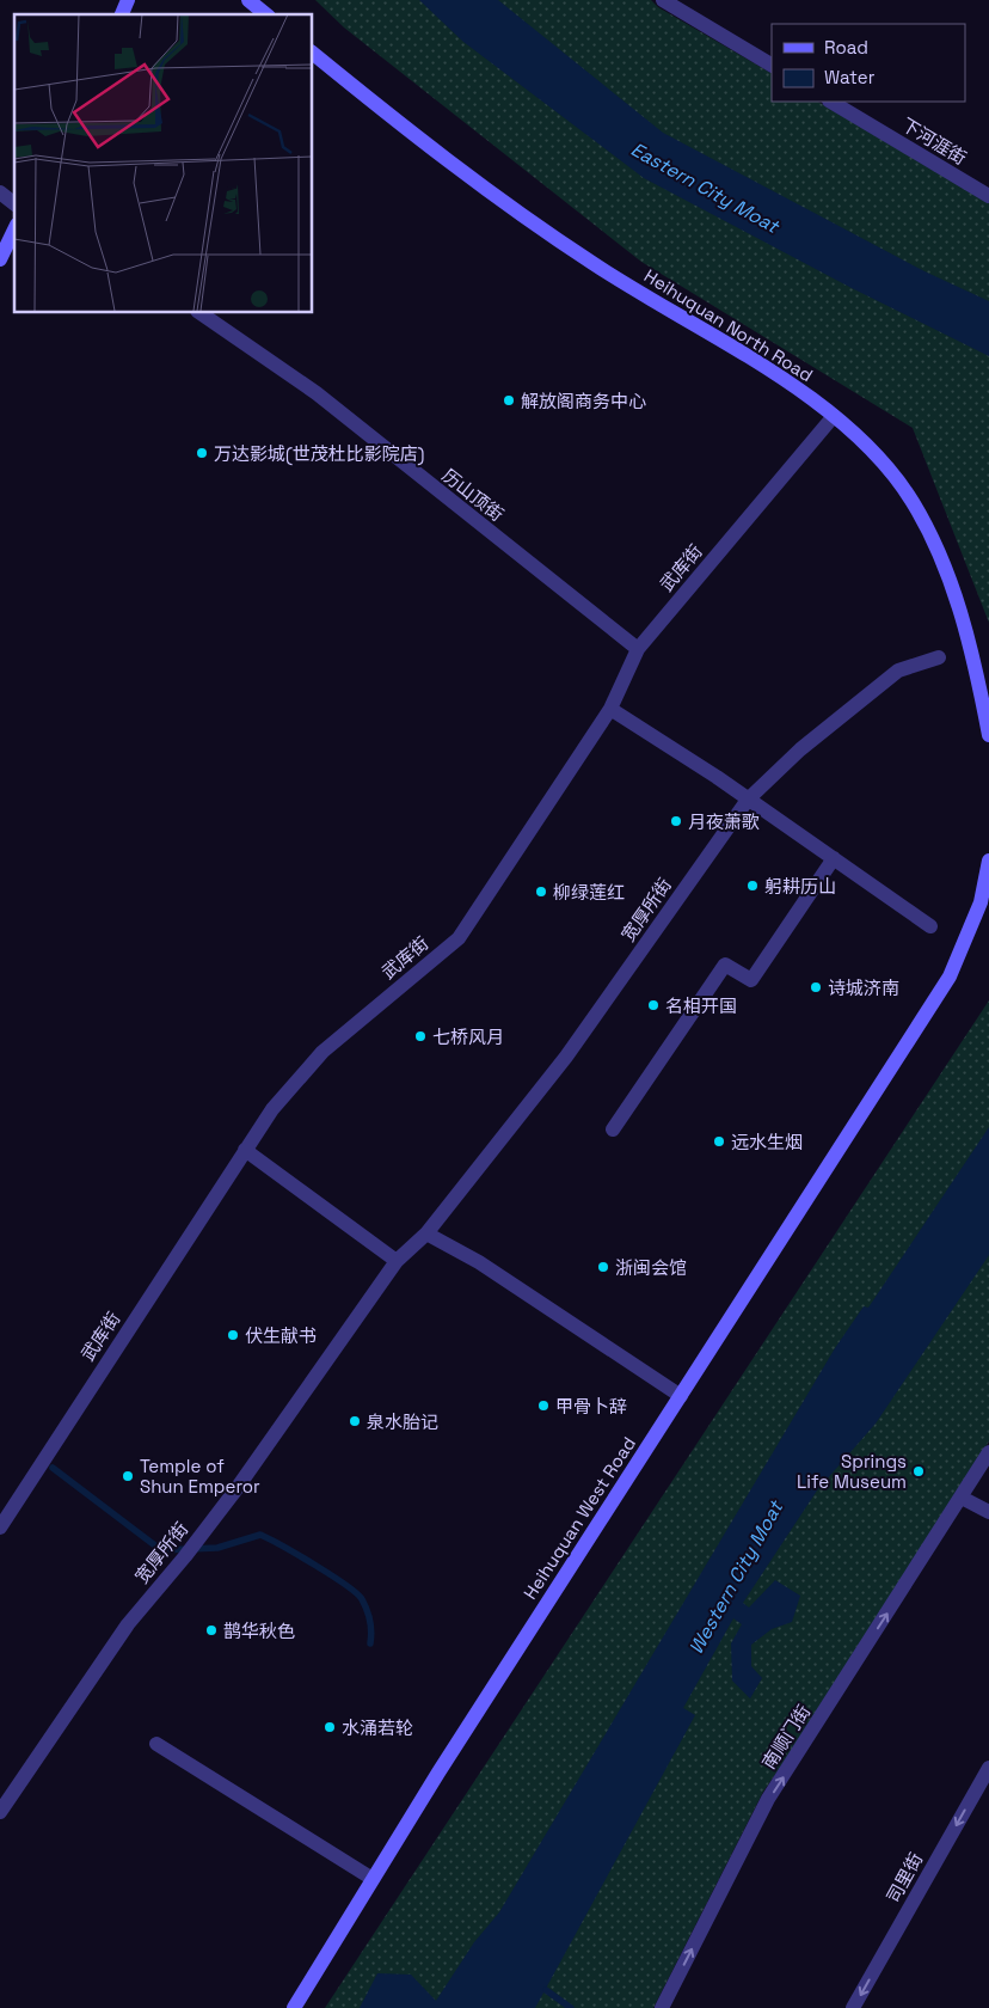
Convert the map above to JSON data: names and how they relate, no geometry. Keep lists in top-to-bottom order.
{
  "streets": {
    "street": [
      "下河涯街",
      "Heihuquan North Road",
      "历山顶街",
      "武库街",
      "宽厚所街",
      "Heihuquan West Road",
      "南顺门街",
      "司里街"
    ]
  },
  "crossings": [
    ["Heihuquan North Road", "武库街"],
    ["历山顶街", "武库街"]
  ],
  "one_way": ["南顺门街", "司里街"],
  "water": ["Eastern City Moat", "Western City Moat"],
  "places": [
    "解放阁商务中心",
    "万达影城(世茂杜比影院店)",
    "月夜萧歌",
    "躬耕历山",
    "柳绿莲红",
    "诗城济南",
    "名相开国",
    "七桥风月",
    "远水生烟",
    "浙闽会馆",
    "伏生献书",
    "甲骨卜辞",
    "泉水胎记",
    "Springs Life Museum",
    "Temple of Shun Emperor",
    "鹊华秋色",
    "水涌若轮"
  ],
  "legend": ["Road", "Water"]
}
